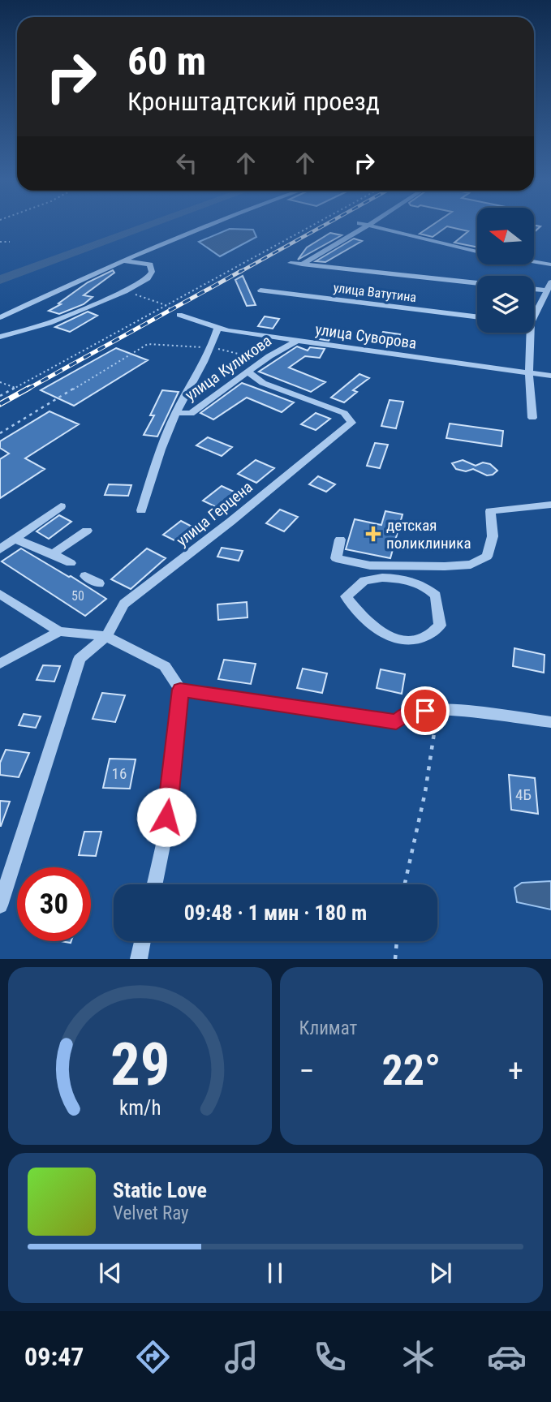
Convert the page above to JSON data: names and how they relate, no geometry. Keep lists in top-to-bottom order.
{
  "streets": {
    "street": [
      "улица Ватутина",
      "улица Суворова",
      "улица Куликова",
      "улица Герцена"
    ]
  },
  "crossings": [
    ["улица Суворова", "улица Куликова"],
    ["улица Куликова", "улица Герцена"]
  ],
  "places": {
    "health": ["детская поликлиника"]
  },
  "house_numbers": ["50", "16", "4Б"],
  "north": "left",
  "page": {
    "turn": ["60 m", "Кронштадтский проезд"],
    "limit": "30",
    "trip": "09:48 · 1 мин · 180 m",
    "tile": "Климат",
    "heat": ["−", "22°", "+"],
    "song": ["Static Love", "Velvet Ray"],
    "tabs": "09:47",
    "gauge": ["29", "km/h"]
  }
}
